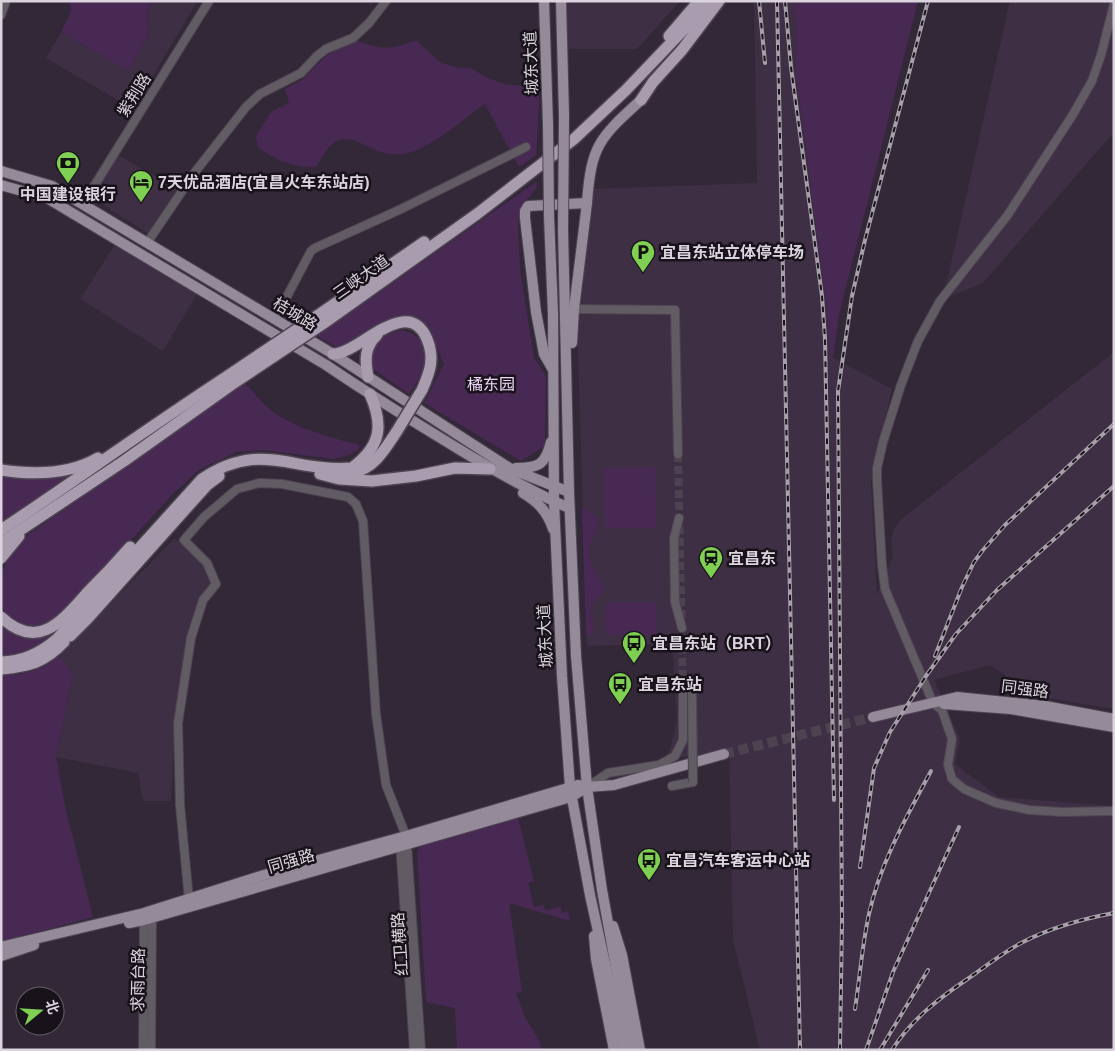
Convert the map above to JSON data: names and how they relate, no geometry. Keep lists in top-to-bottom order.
{
  "streets": {
    "highway": ["三峡大道"],
    "main road": ["城东大道", "桔城路", "同强路"],
    "street": ["紫荆路", "红卫横路", "求雨台路"]
  },
  "crossings": [
    ["城东大道", "桔城路"],
    ["城东大道", "同强路"],
    ["紫荆路", "桔城路"],
    ["同强路", "红卫横路"],
    ["同强路", "求雨台路"]
  ],
  "parks": ["橘东园"],
  "places": {
    "bank": ["中国建设银行"],
    "hotel": ["7天优品酒店(宜昌火车东站店)"],
    "parking": ["宜昌东站立体停车场"],
    "station": ["宜昌东"],
    "bus stop": ["宜昌东站（BRT）", "宜昌东站", "宜昌汽车客运中心站"]
  },
  "north": "right"
}
